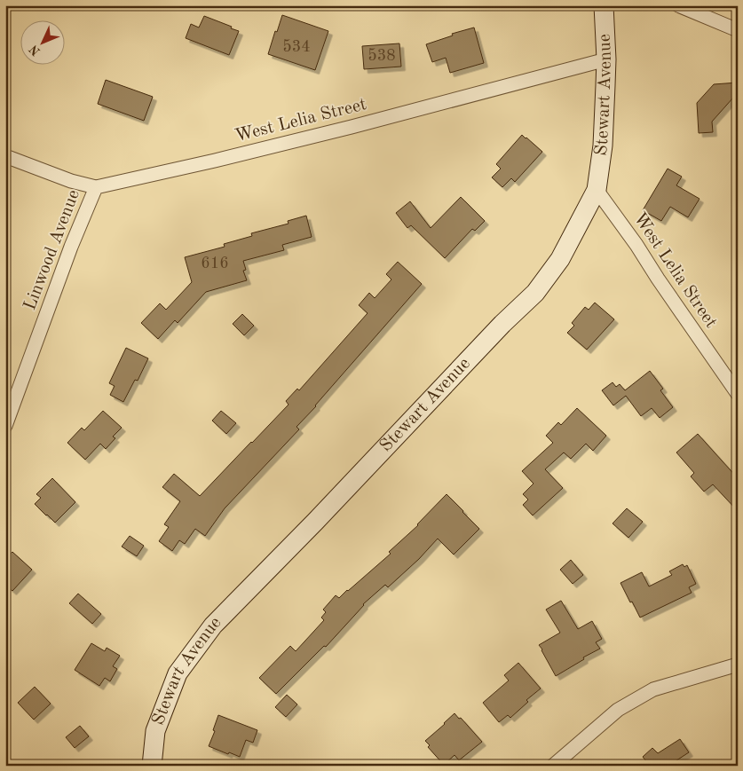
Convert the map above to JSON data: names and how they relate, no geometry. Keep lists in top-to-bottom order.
{
  "streets": {
    "street": ["Stewart Avenue", "West Lelia Street", "Linwood Avenue"]
  },
  "crossings": [
    ["Stewart Avenue", "West Lelia Street"],
    ["West Lelia Street", "Linwood Avenue"]
  ],
  "house_numbers": ["534", "538", "616"],
  "north": "bottom left"
}
